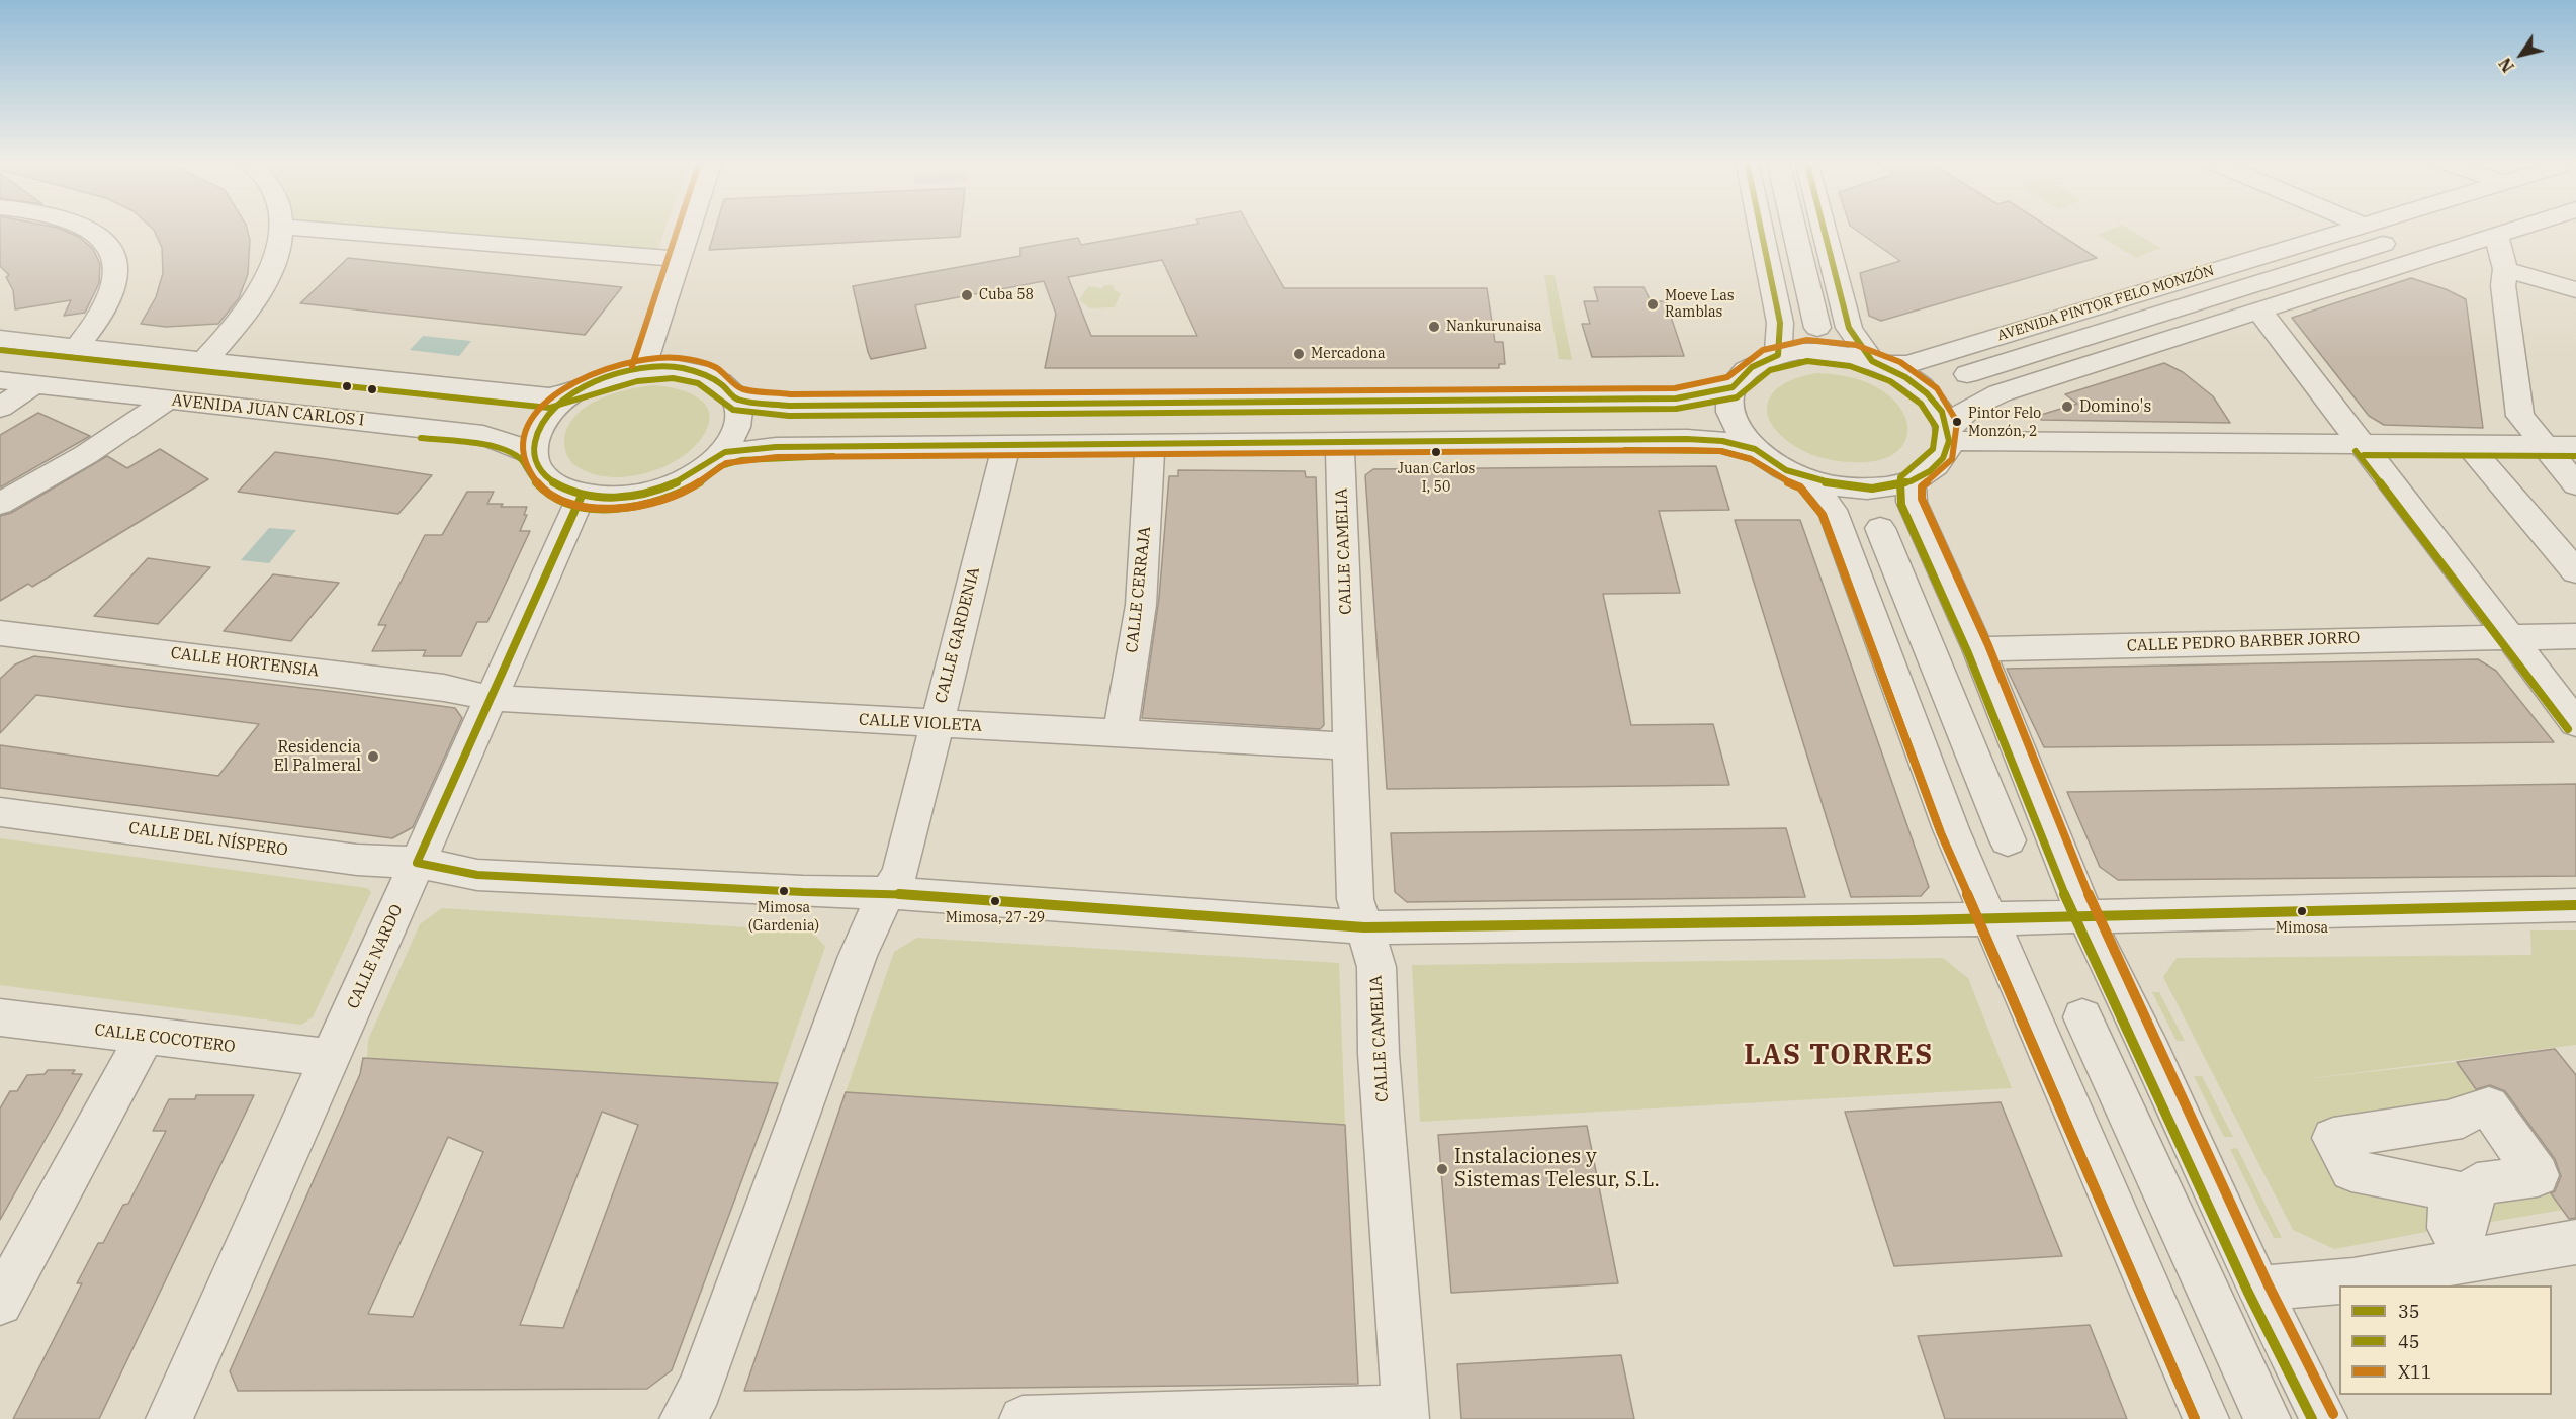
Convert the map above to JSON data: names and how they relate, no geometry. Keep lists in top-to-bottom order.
{
  "streets": {
    "street": [
      "AVENIDA PINTOR FELO MONZÓN",
      "AVENIDA JUAN CARLOS I",
      "CALLE CAMELIA",
      "CALLE CERRAJA",
      "CALLE GARDENIA",
      "CALLE PEDRO BARBER JORRO",
      "CALLE HORTENSIA",
      "CALLE VIOLETA",
      "CALLE DEL NÍSPERO",
      "CALLE NARDO",
      "CALLE COCOTERO"
    ]
  },
  "crossings": [
    ["AVENIDA JUAN CARLOS I", "CALLE NARDO"],
    ["CALLE CAMELIA", "CALLE VIOLETA"],
    ["CALLE CAMELIA", "CALLE DEL NÍSPERO"],
    ["CALLE CERRAJA", "CALLE VIOLETA"],
    ["CALLE GARDENIA", "CALLE VIOLETA"],
    ["CALLE GARDENIA", "CALLE DEL NÍSPERO"],
    ["CALLE HORTENSIA", "CALLE VIOLETA"],
    ["CALLE HORTENSIA", "CALLE NARDO"],
    ["CALLE VIOLETA", "CALLE NARDO"],
    ["CALLE DEL NÍSPERO", "CALLE NARDO"],
    ["CALLE NARDO", "CALLE COCOTERO"]
  ],
  "districts": ["LAS TORRES"],
  "places": [
    "Cuba 58",
    "Moeve Las Ramblas",
    "Nankurunaisa",
    "Mercadona",
    "Domino's",
    "Pintor Felo Monzón, 2",
    "Juan Carlos I, 50",
    "Residencia El Palmeral",
    "Mimosa (Gardenia)",
    "Mimosa, 27-29",
    "Mimosa",
    "Instalaciones y Sistemas Telesur, S.L."
  ],
  "lines": ["transit line 35", "transit line X11", "transit line 45"],
  "legend": ["35", "45", "X11"],
  "north": "bottom left"
}
